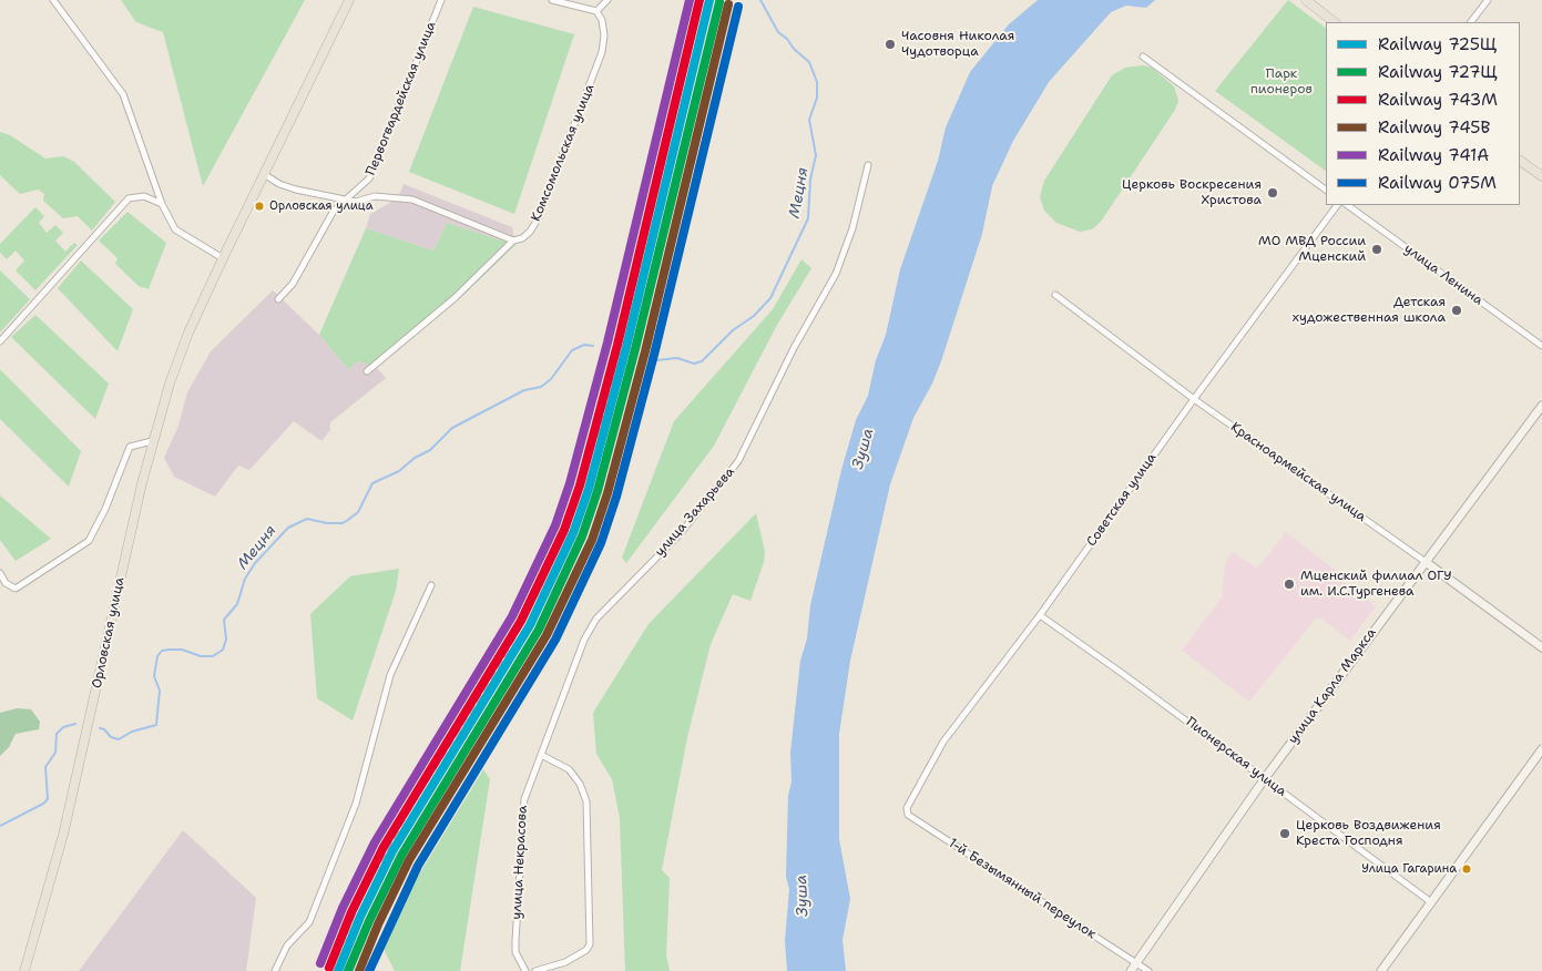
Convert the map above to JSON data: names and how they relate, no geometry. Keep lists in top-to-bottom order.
{
  "streets": {
    "main road": ["Красноармейская улица", "Орловская улица", "улица Карла Маркса"],
    "street": [
      "Первогвардейская улица",
      "Комсомольская улица",
      "улица Ленина",
      "Советская улица",
      "улица Захарьева",
      "Пионерская улица",
      "улица Некрасова",
      "1-й Безымянный переулок"
    ]
  },
  "crossings": [
    ["Красноармейская улица", "Советская улица"],
    ["Красноармейская улица", "улица Карла Маркса"],
    ["Советская улица", "Пионерская улица"],
    ["Советская улица", "1-й Безымянный переулок"],
    ["улица Захарьева", "улица Некрасова"],
    ["улица Карла Маркса", "Пионерская улица"],
    ["улица Карла Маркса", "1-й Безымянный переулок"]
  ],
  "water": ["Мецня", "Зуша"],
  "parks": ["Парк пионеров"],
  "places": [
    "Часовня Николая Чудотворца",
    "Церковь Воскресения Христова",
    "Орловская улица",
    "МО МВД России Мценский",
    "Детская художественная школа",
    "Мценский филиал ОГУ им. И.С.Тургенева",
    "Церковь Воздвижения Креста Господня",
    "Улица Гагарина"
  ],
  "lines": [
    "rail line 725Щ",
    "rail line 743М",
    "rail line 741А",
    "rail line 727Щ",
    "rail line 745В",
    "rail line 075М"
  ],
  "legend": [
    "Railway 725Щ",
    "Railway 727Щ",
    "Railway 743М",
    "Railway 745В",
    "Railway 741А",
    "Railway 075М"
  ]
}
